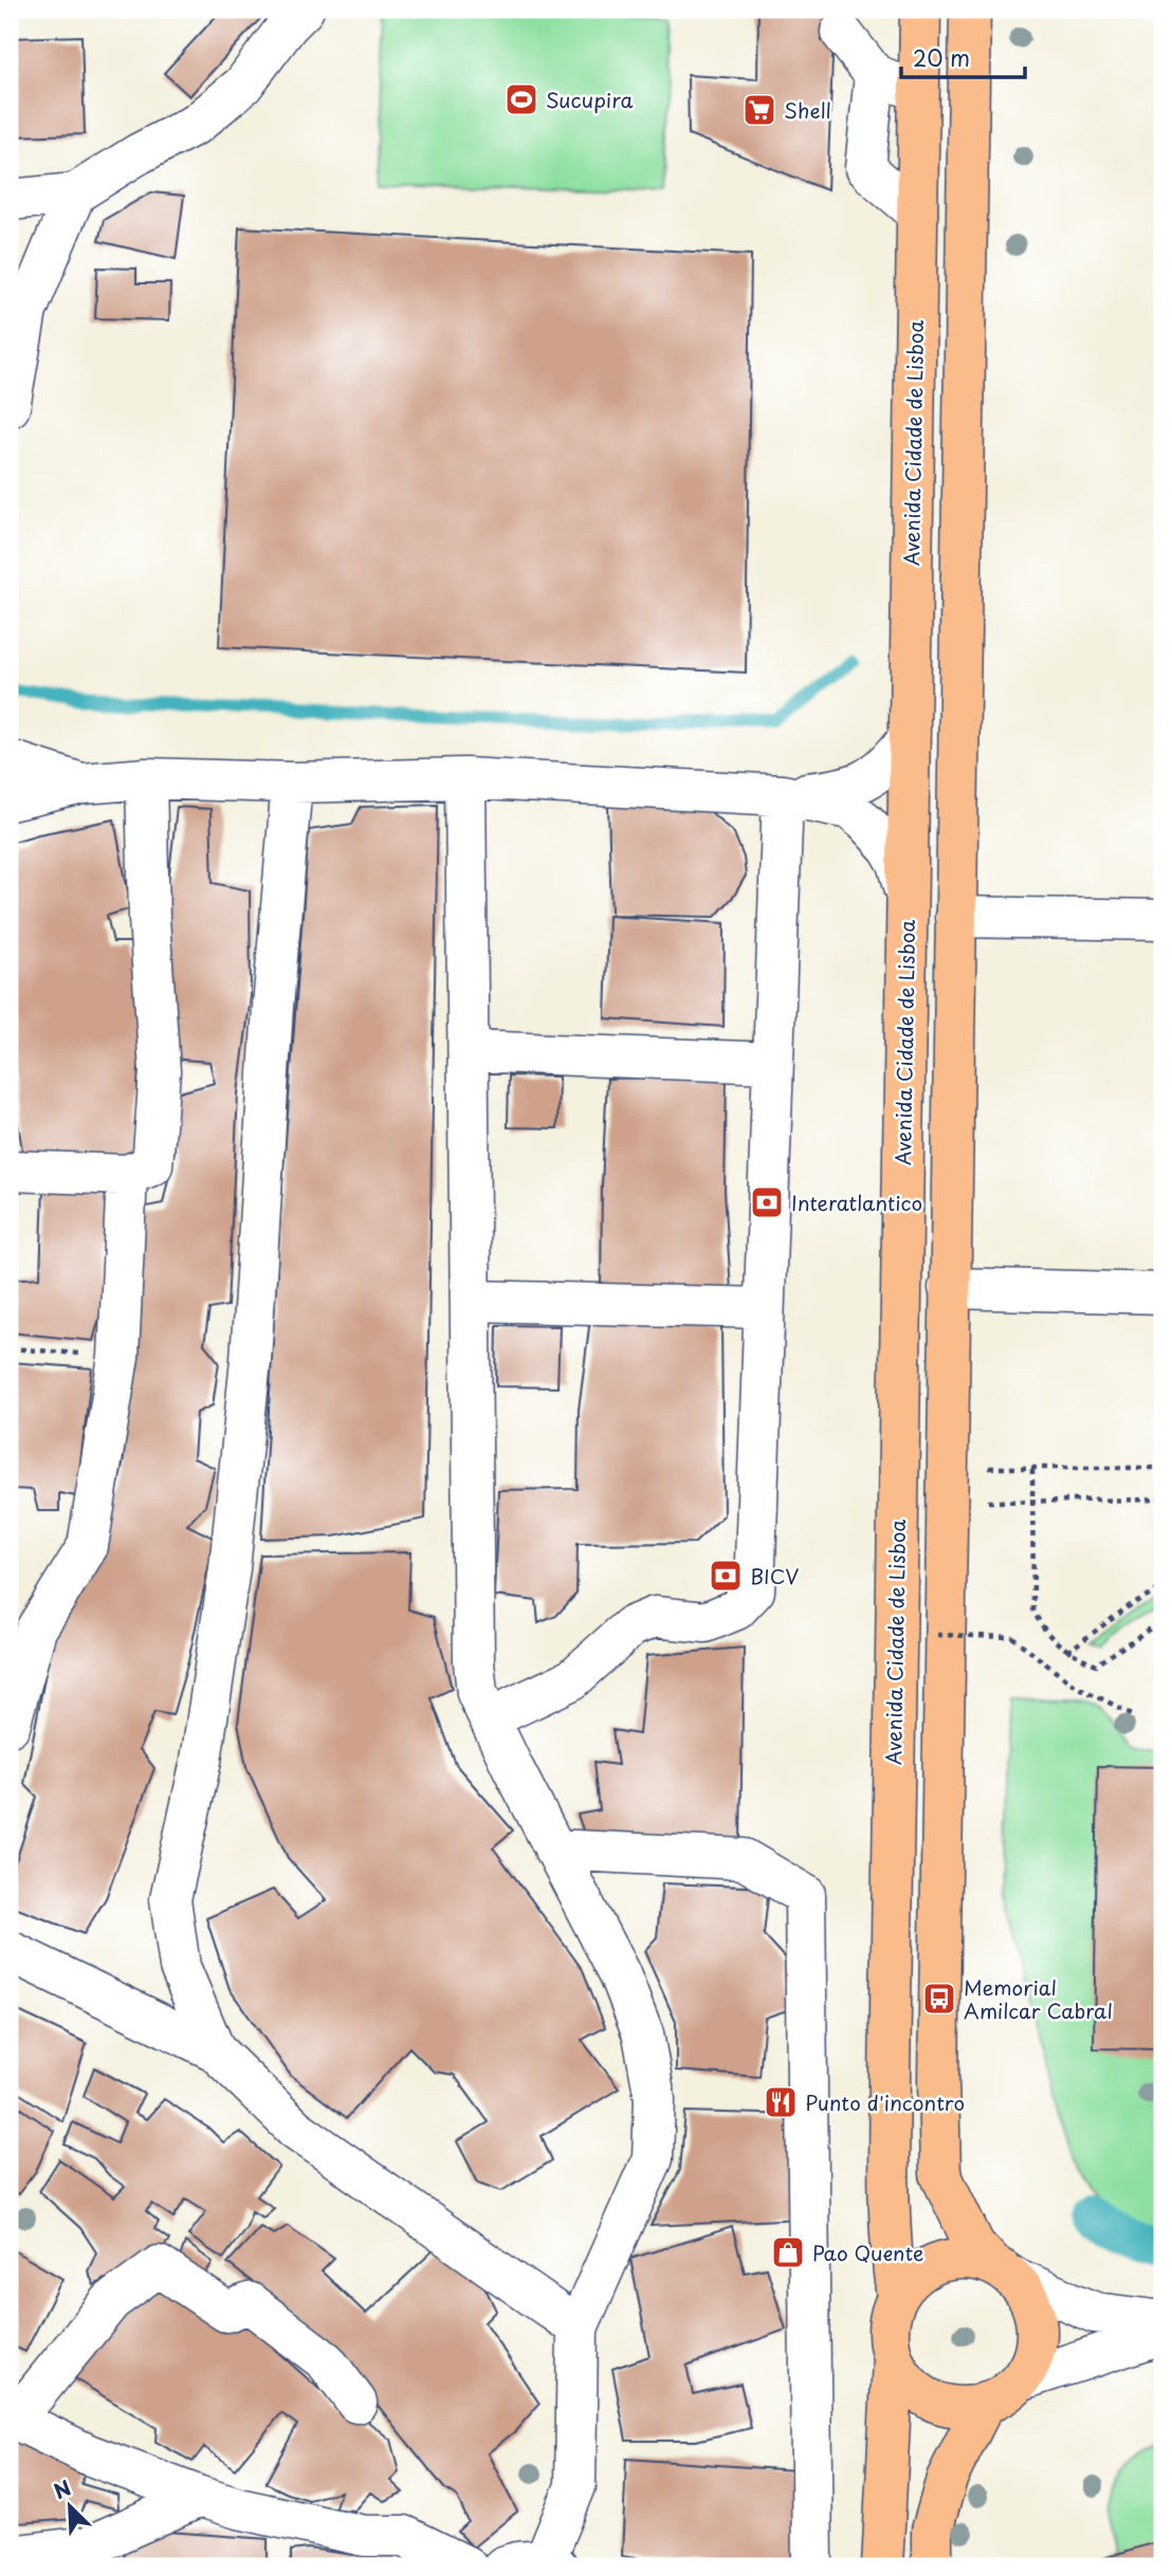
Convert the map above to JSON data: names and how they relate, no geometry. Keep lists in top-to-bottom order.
{
  "streets": {
    "main road": ["Avenida Cidade de Lisboa"]
  },
  "places": {
    "sports": ["Sucupira"],
    "supermarket": ["Shell"],
    "bank": ["Interatlantico", "BICV"],
    "bus stop": ["Memorial Amilcar Cabral"],
    "restaurant": ["Punto d'incontro"],
    "shop": ["Pao Quente"]
  },
  "scale_bar": "20 m",
  "north": "top left"
}
